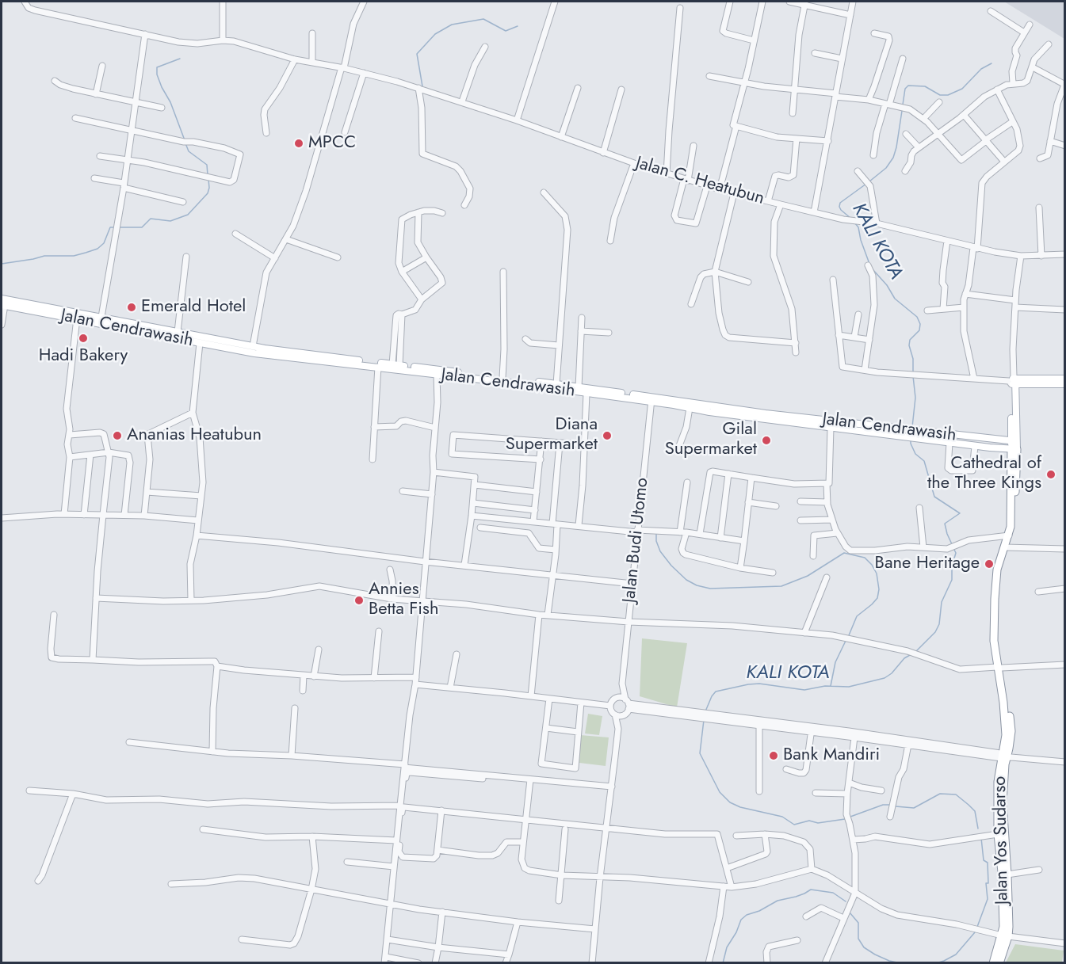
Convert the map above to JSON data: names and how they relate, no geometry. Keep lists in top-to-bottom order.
{
  "streets": {
    "highway": ["Jalan Yos Sudarso"],
    "main road": ["Jalan Cendrawasih"],
    "street": ["Jalan C. Heatubun", "Jalan Budi Utomo"]
  },
  "crossings": [
    ["Jalan Cendrawasih", "Jalan Budi Utomo"],
    ["Jalan Cendrawasih", "Jalan Yos Sudarso"]
  ],
  "water": ["KALI KOTA"],
  "places": [
    "MPCC",
    "Emerald Hotel",
    "Hadi Bakery",
    "Ananias Heatubun",
    "Diana Supermarket",
    "Gilal Supermarket",
    "Cathedral of the Three Kings",
    "Bane Heritage",
    "Annies Betta Fish",
    "Bank Mandiri"
  ]
}
